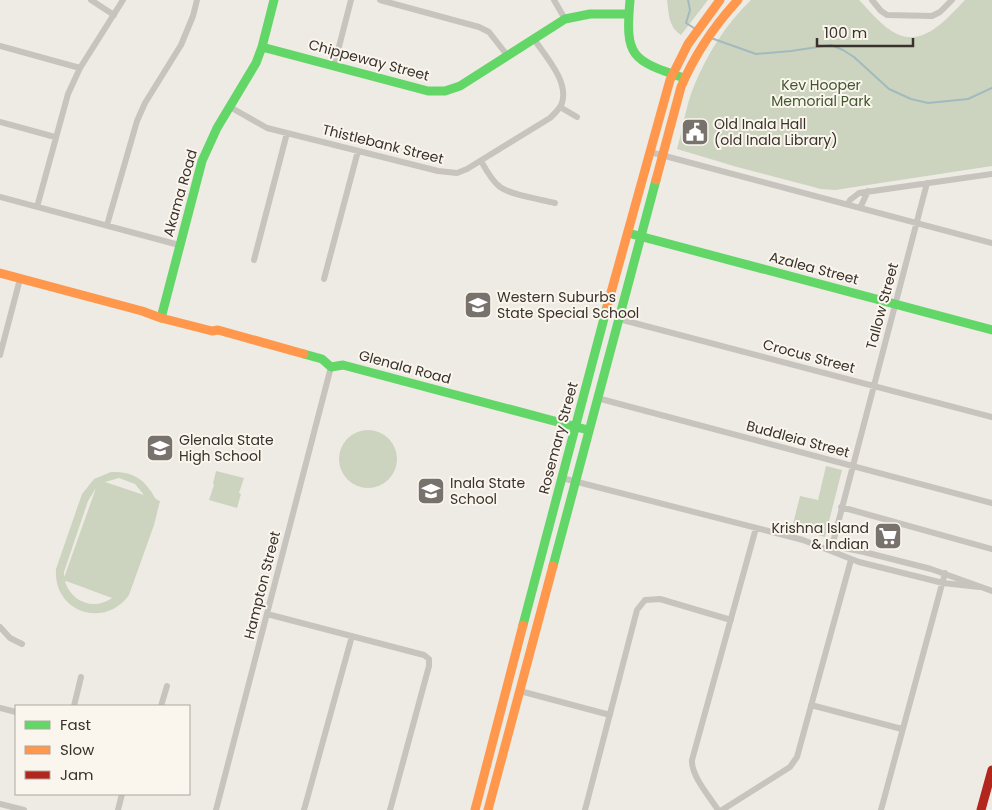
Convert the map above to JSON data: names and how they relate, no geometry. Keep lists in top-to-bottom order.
{
  "streets": {
    "street": [
      "Chippeway Street",
      "Thistlebank Street",
      "Akama Road",
      "Azalea Street",
      "Tallow Street",
      "Crocus Street",
      "Glenala Road",
      "Rosemary Street",
      "Buddleia Street",
      "Hampton Street"
    ]
  },
  "crossings": [
    ["Chippeway Street", "Akama Road"],
    ["Thistlebank Street", "Akama Road"],
    ["Akama Road", "Glenala Road"],
    ["Azalea Street", "Tallow Street"],
    ["Azalea Street", "Rosemary Street"],
    ["Tallow Street", "Crocus Street"],
    ["Tallow Street", "Buddleia Street"],
    ["Crocus Street", "Rosemary Street"],
    ["Glenala Road", "Rosemary Street"],
    ["Glenala Road", "Hampton Street"],
    ["Rosemary Street", "Buddleia Street"]
  ],
  "parks": ["Kev Hooper Memorial Park"],
  "places": {
    "public building": ["Old Inala Hall (old Inala Library)"],
    "school or university": ["Western Suburbs State Special School", "Glenala State High School", "Inala State School"],
    "supermarket": ["Krishna Island & Indian"]
  },
  "legend": ["Fast", "Slow", "Jam"],
  "scale_bar": "100 m"
}
